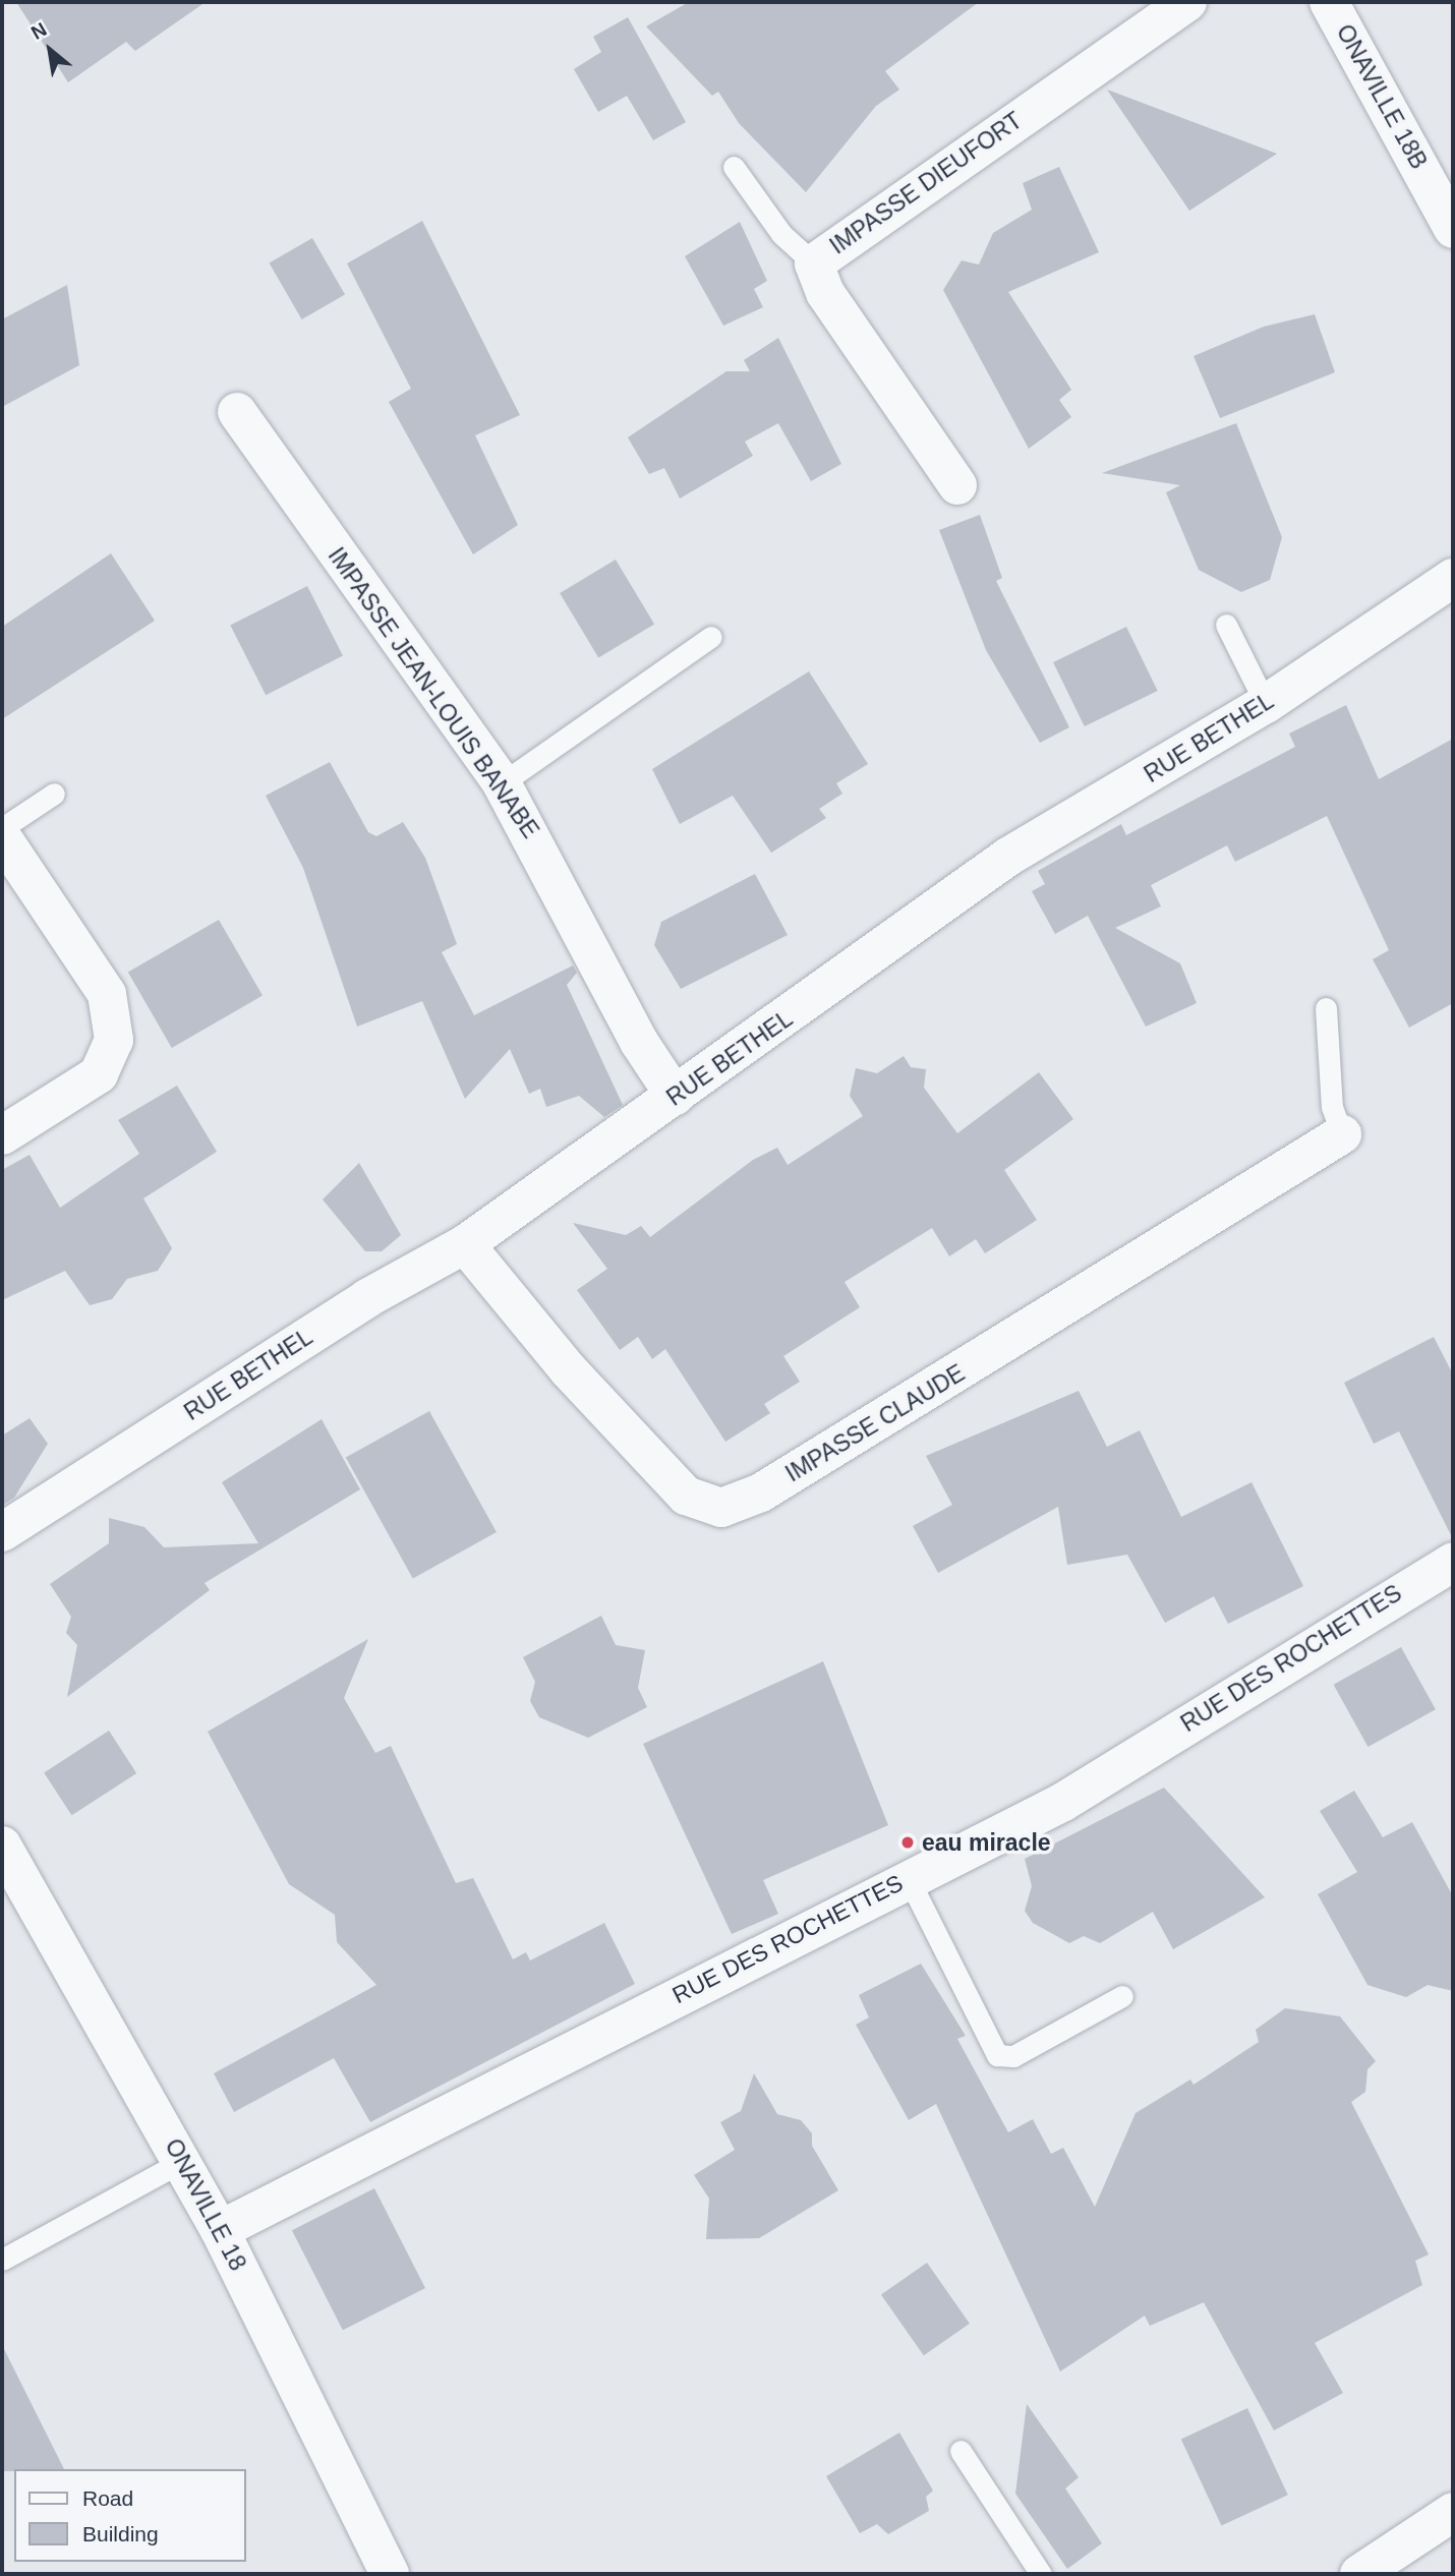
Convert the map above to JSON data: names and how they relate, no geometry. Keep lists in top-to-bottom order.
{
  "streets": {
    "street": [
      "ONAVILLE 18B",
      "IMPASSE DIEUFORT",
      "IMPASSE JEAN-LOUIS BANABE",
      "RUE BETHEL",
      "IMPASSE CLAUDE",
      "RUE DES ROCHETTES",
      "ONAVILLE 18"
    ]
  },
  "crossings": [
    ["IMPASSE JEAN-LOUIS BANABE", "RUE BETHEL"],
    ["RUE BETHEL", "IMPASSE CLAUDE"],
    ["RUE DES ROCHETTES", "ONAVILLE 18"]
  ],
  "places": ["eau miracle"],
  "legend": ["Road", "Building"],
  "north": "top left"
}
